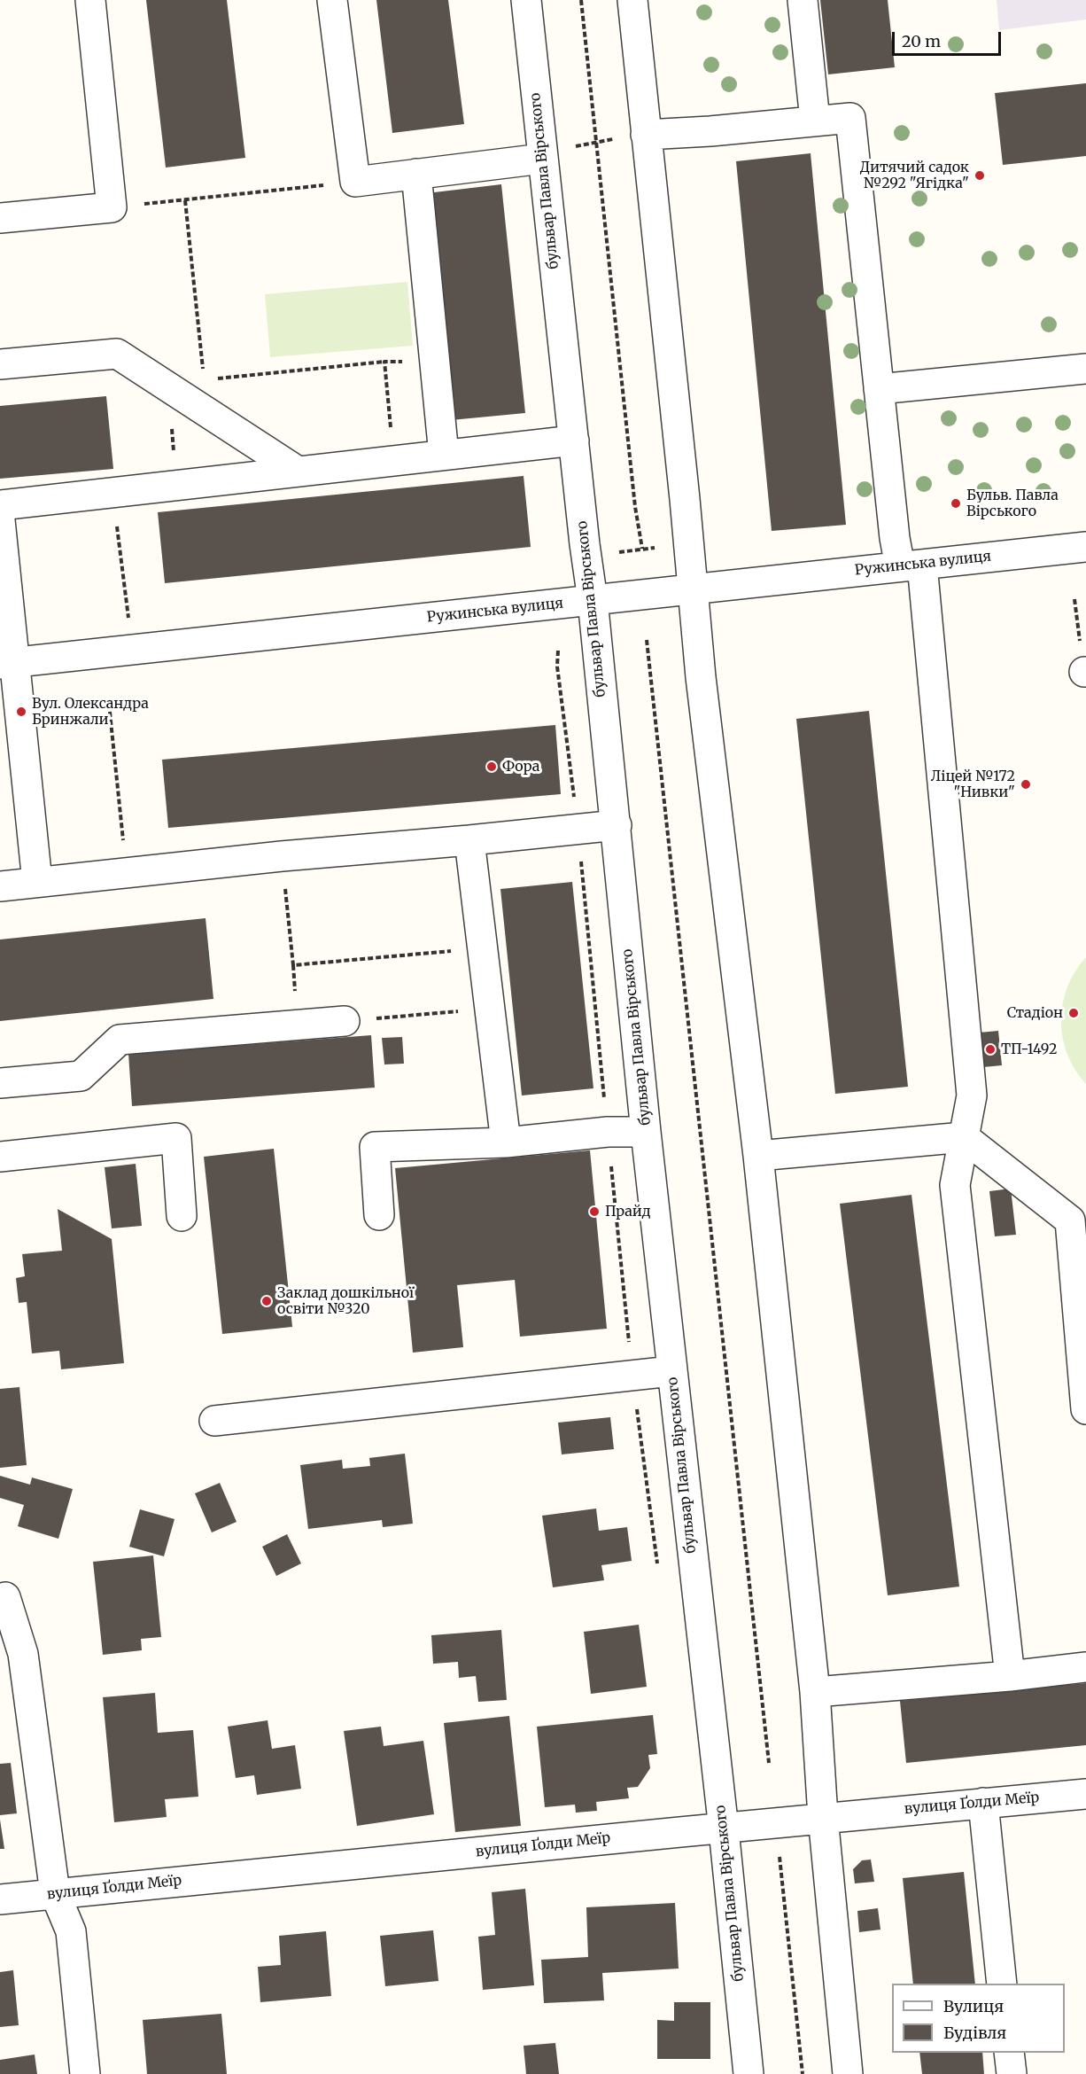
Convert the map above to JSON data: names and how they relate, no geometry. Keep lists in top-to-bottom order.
{
  "streets": {
    "street": ["бульвар Павла Вірського", "Ружинська вулиця", "вулиця Ґолди Меїр"]
  },
  "crossings": [
    ["бульвар Павла Вірського", "Ружинська вулиця"],
    ["бульвар Павла Вірського", "вулиця Ґолди Меїр"]
  ],
  "places": [
    "Дитячий садок №292 \"Ягідка\"",
    "Бульв. Павла Вірського",
    "Вул. Олександра Бринжали",
    "Фора",
    "Ліцей №172 \"Нивки\"",
    "Стадіон",
    "ТП-1492",
    "Прайд",
    "Заклад дошкільної освіти №320"
  ],
  "legend": ["Вулиця", "Будівля"],
  "scale_bar": "20 m"
}
